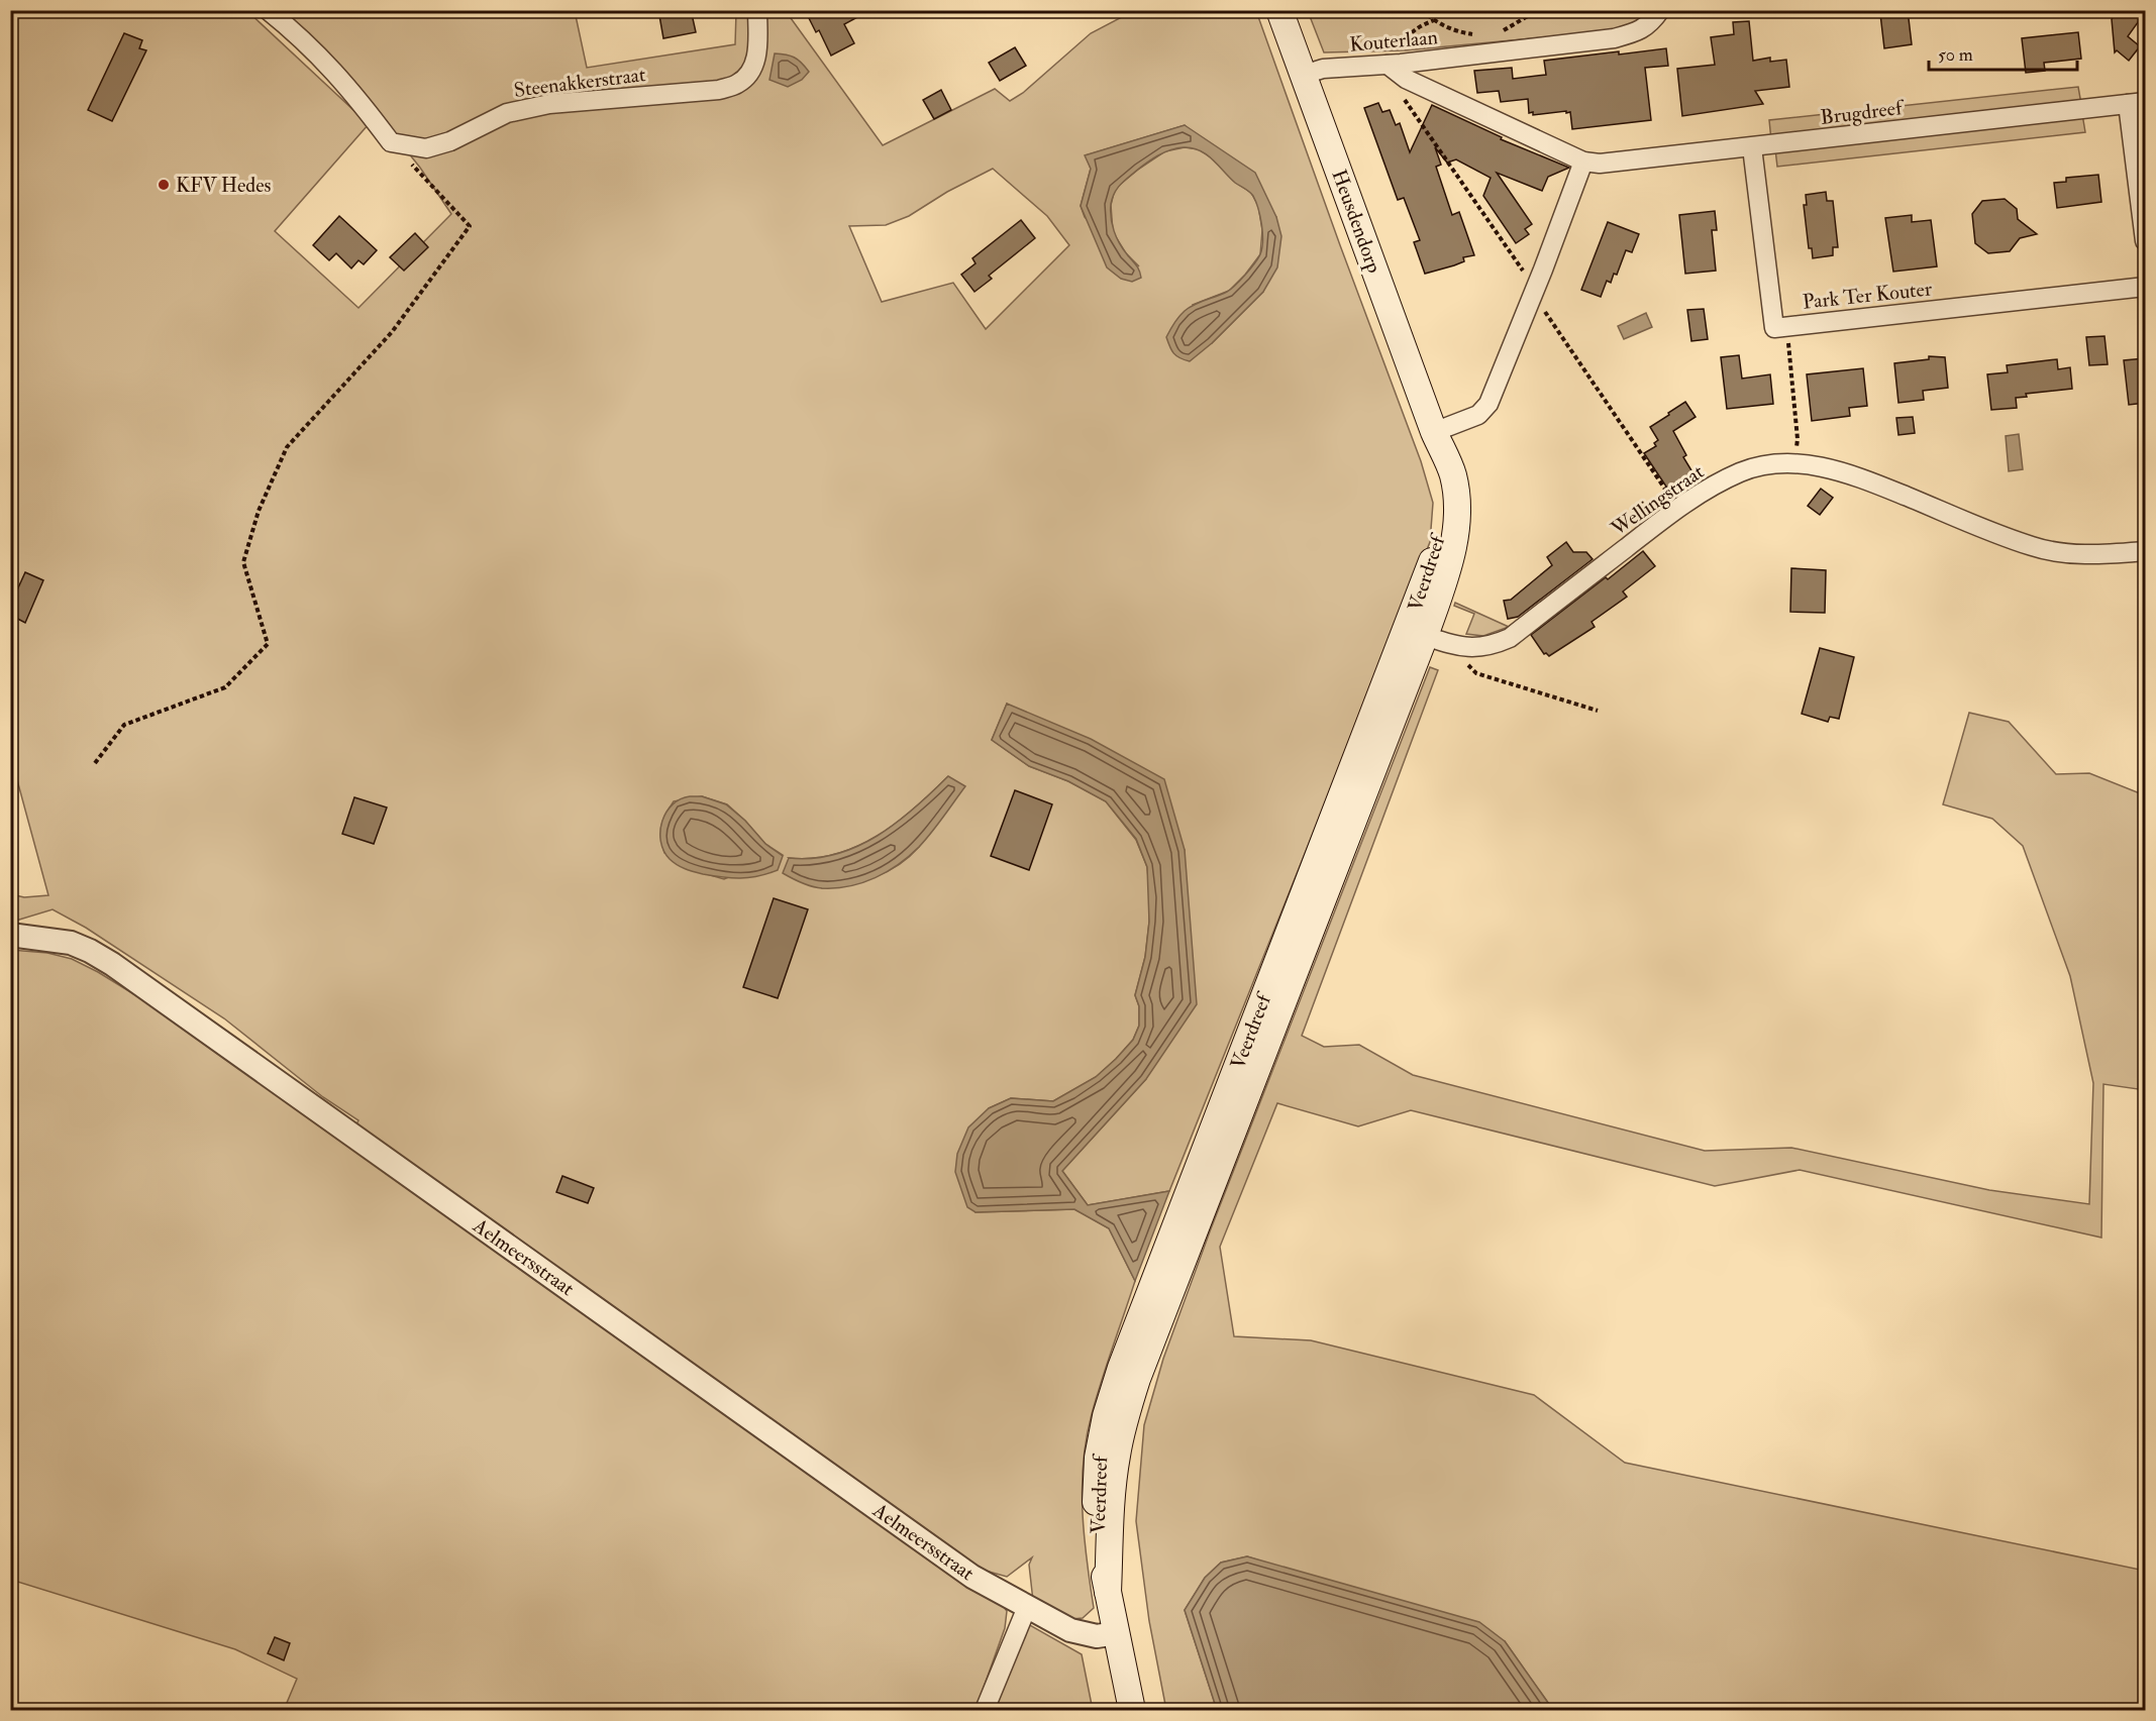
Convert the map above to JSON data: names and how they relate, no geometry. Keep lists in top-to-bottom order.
{
  "streets": {
    "main road": ["Heusdendorp", "Veerdreef"],
    "street": [
      "Kouterlaan",
      "Steenakkerstraat",
      "Brugdreef",
      "Park Ter Kouter",
      "Wellingstraat",
      "Aelmeersstraat"
    ]
  },
  "crossings": [
    ["Kouterlaan", "Brugdreef"],
    ["Kouterlaan", "Heusdendorp"],
    ["Brugdreef", "Park Ter Kouter"],
    ["Heusdendorp", "Veerdreef"],
    ["Wellingstraat", "Veerdreef"]
  ],
  "places": ["KFV Hedes"],
  "scale_bar": "50 m"
}
